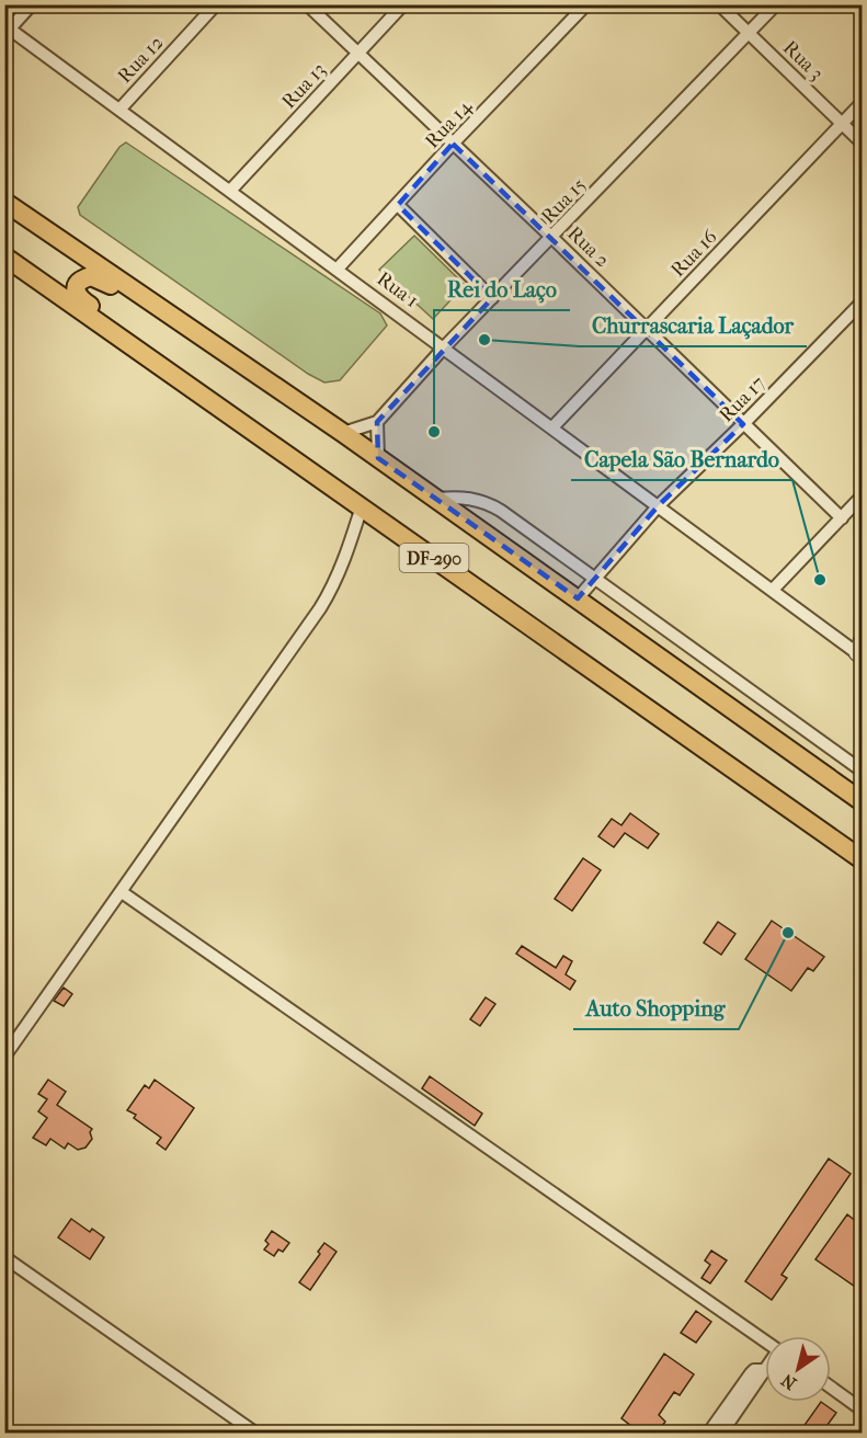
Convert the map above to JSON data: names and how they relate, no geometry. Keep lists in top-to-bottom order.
{
  "streets": {
    "highway": ["DF-290"],
    "street": [
      "Rua 12",
      "Rua 3",
      "Rua 13",
      "Rua 14",
      "Rua 15",
      "Rua 2",
      "Rua 16",
      "Rua 1",
      "Rua 17"
    ]
  },
  "crossings": [
    ["Rua 12", "Rua 1"],
    ["Rua 3", "Rua 15"],
    ["Rua 3", "Rua 16"],
    ["Rua 13", "Rua 2"],
    ["Rua 13", "Rua 1"],
    ["Rua 14", "Rua 2"],
    ["Rua 14", "Rua 1"],
    ["Rua 15", "Rua 2"],
    ["Rua 15", "Rua 1"],
    ["Rua 2", "Rua 16"],
    ["Rua 2", "Rua 17"],
    ["Rua 16", "Rua 1"],
    ["Rua 1", "Rua 17"],
    ["Rua 17", "DF-290"]
  ],
  "places": [
    "Churrascaria Laçador",
    "Rei do Laço",
    "Capela São Bernardo",
    "Auto Shopping"
  ],
  "north": "bottom left"
}
